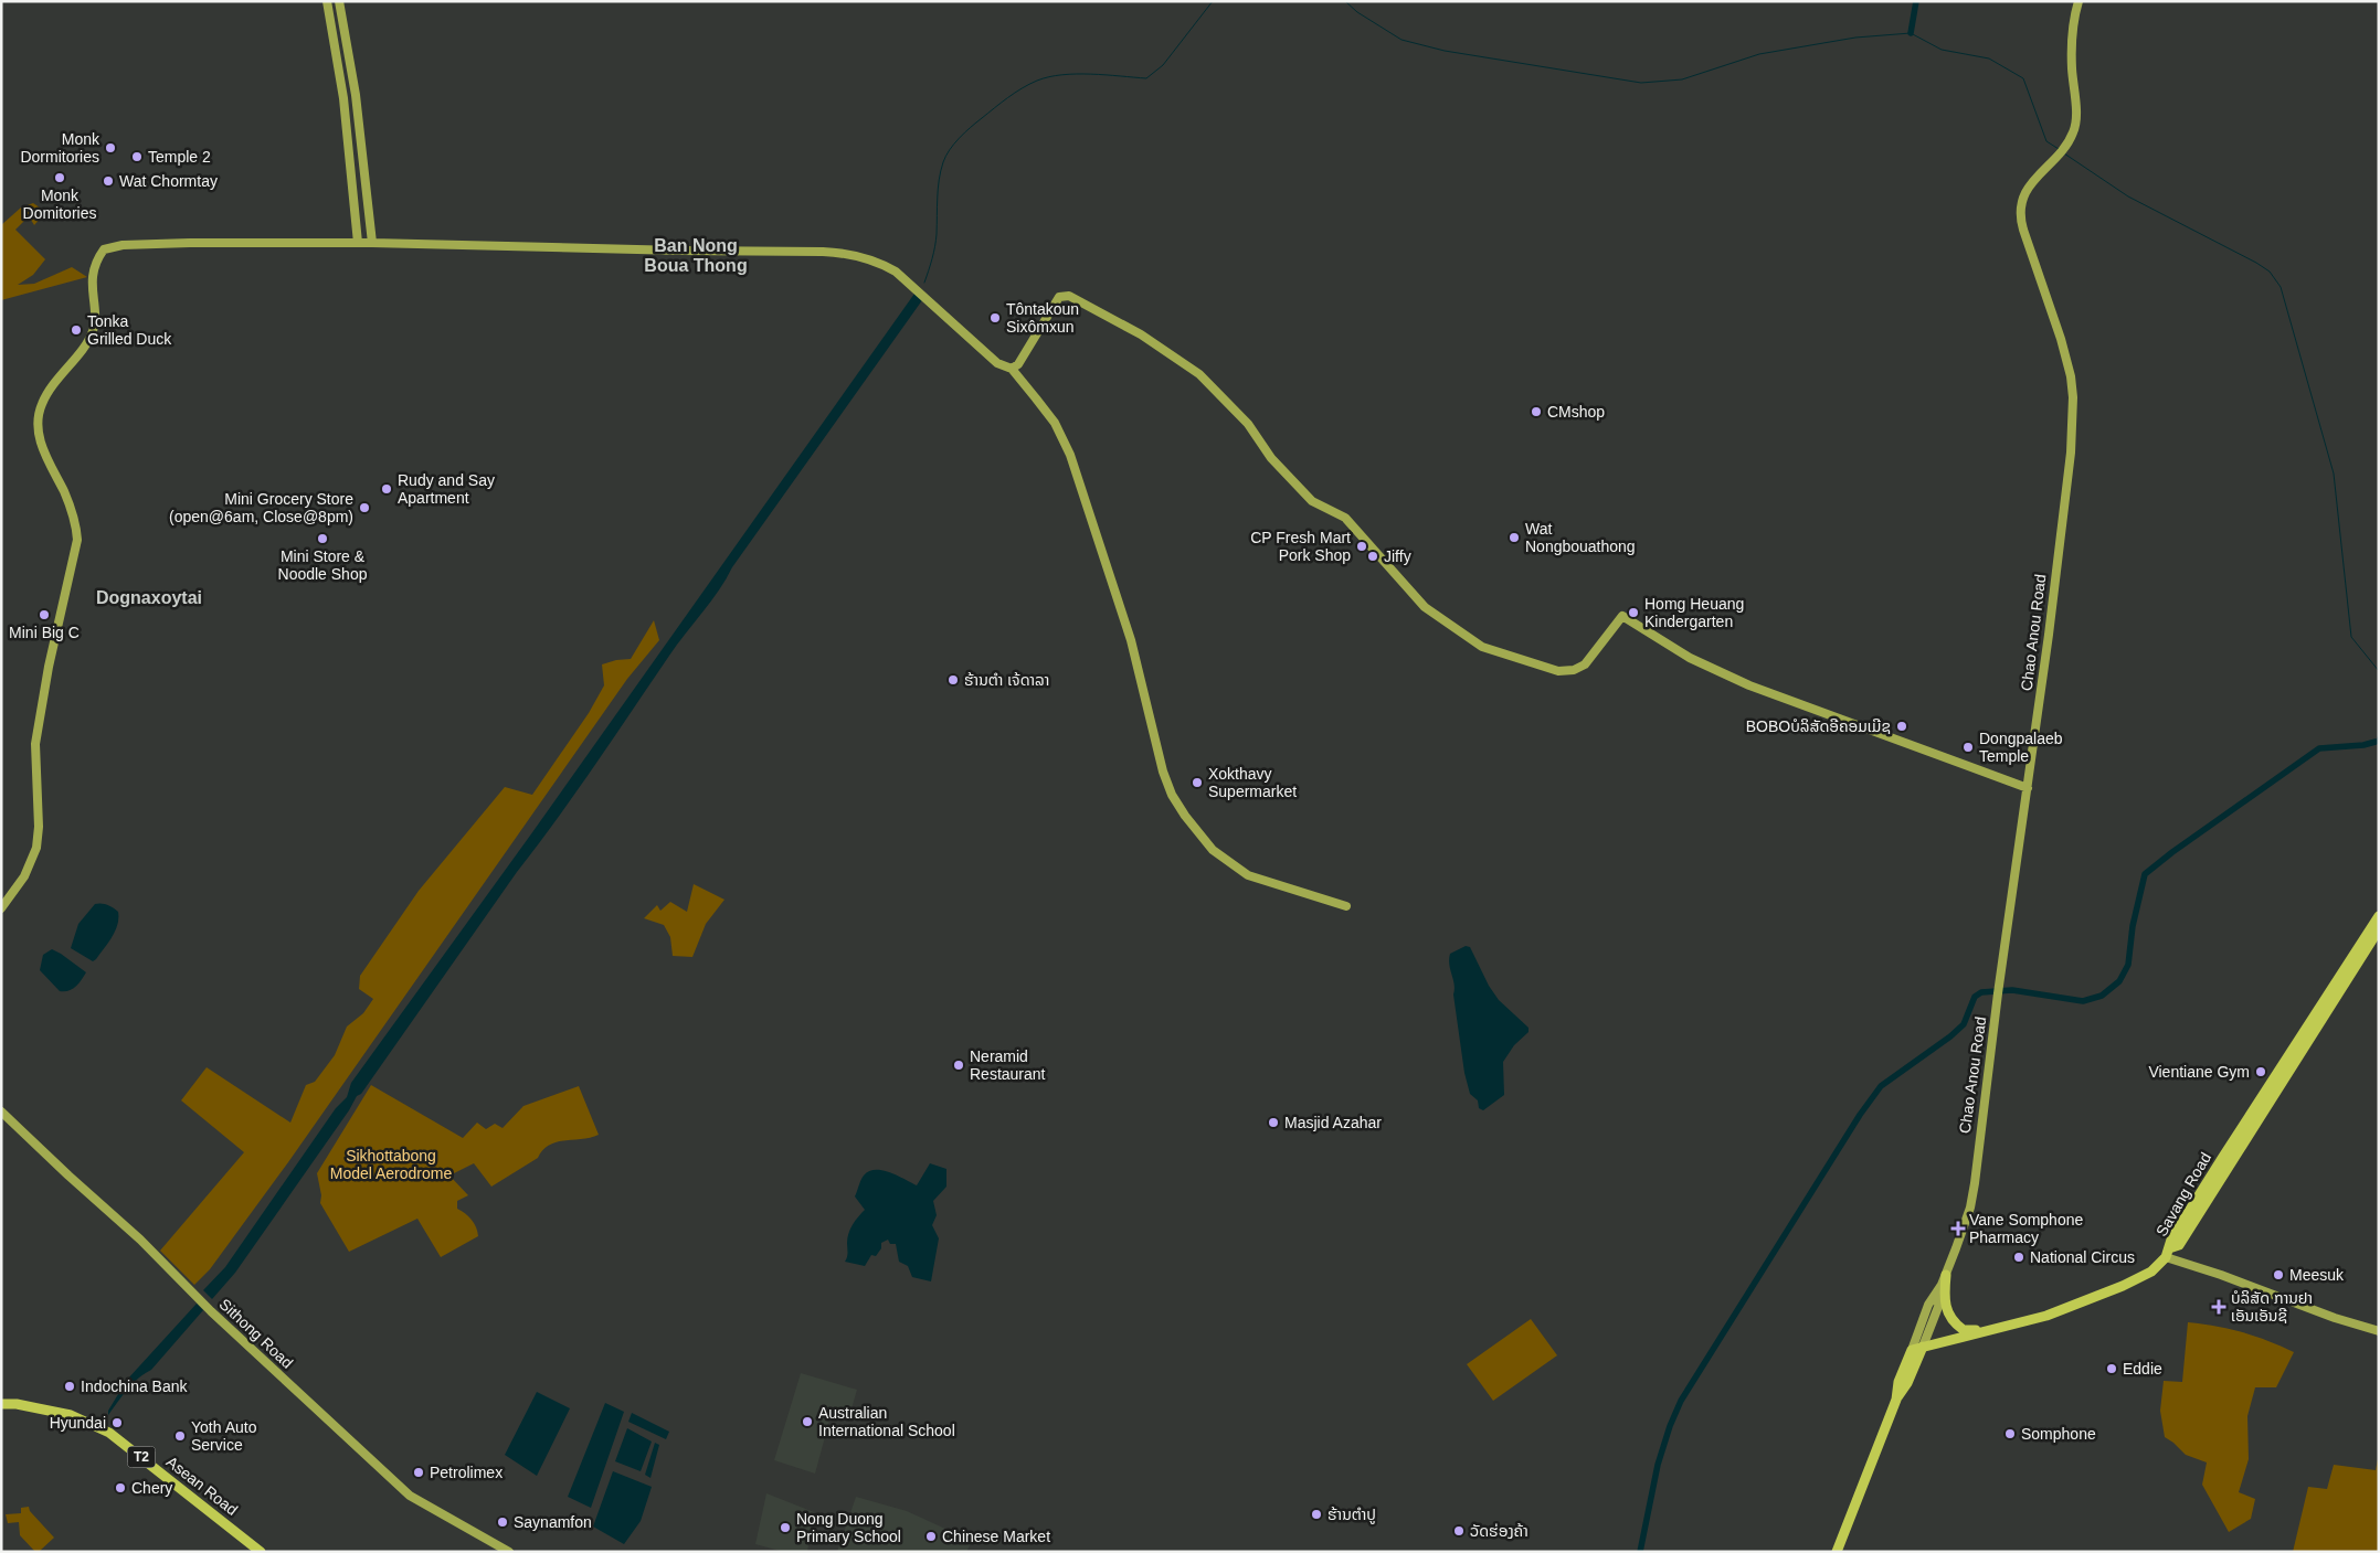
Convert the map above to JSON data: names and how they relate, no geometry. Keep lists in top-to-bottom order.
{
  "streets": {
    "main road": [
      "Chao Anou Road",
      "Savang Road",
      "T2",
      "Asean Road"
    ],
    "street": ["Sithong Road"]
  },
  "districts": ["Ban Nong Boua Thong", "Dognaxoytai"],
  "parks": ["Sikhottabong Model Aerodrome"],
  "places": {
    "other": [
      "Monk Dormitories",
      "Temple 2",
      "Monk Domitories",
      "Wat Chormtay",
      "Tôntakoun Sixômxun",
      "Tonka Grilled Duck",
      "CMshop",
      "Rudy and Say Apartment",
      "Mini Grocery Store (open@6am, Close@8pm)",
      "Wat Nongbouathong",
      "Mini Store & Noodle Shop",
      "CP Fresh Mart Pork Shop",
      "Jiffy",
      "Homg Heuang Kindergarten",
      "Mini Big C",
      "ຮ້ານຕຳ ເຈ້ດາລາ",
      "BOBOບໍລິສັດອີຄອມເມີຊ",
      "Dongpalaeb Temple",
      "Xokthavy Supermarket",
      "Neramid Restaurant",
      "Vientiane Gym",
      "Masjid Azahar",
      "National Circus",
      "Meesuk",
      "Eddie",
      "Indochina Bank",
      "Australian International School",
      "Hyundai",
      "Somphone",
      "Yoth Auto Service",
      "Petrolimex",
      "Chery",
      "ຮ້ານຕຳປູ",
      "Saynamfon",
      "Nong Duong Primary School",
      "ວັດຮ່ອງຄ້າ",
      "Chinese Market"
    ],
    "health": ["Vane Somphone Pharmacy", "ບໍລິສັດ ການຢາ ເອັນເອັນຊີ"]
  }
}
